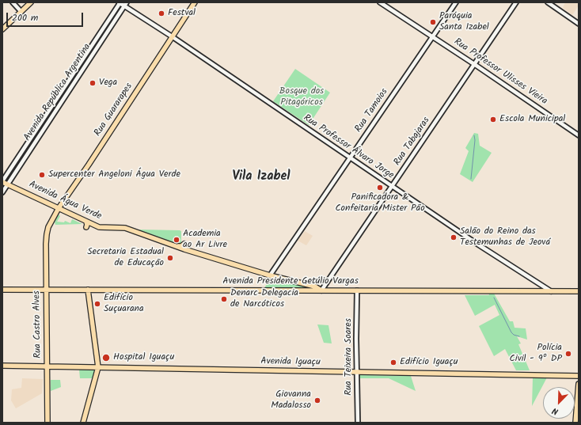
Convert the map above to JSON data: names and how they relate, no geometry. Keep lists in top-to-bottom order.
{
  "streets": {
    "main road": [
      "Rua Guararapes",
      "Avenida Água Verde",
      "Avenida Presidente Getúlio Vargas",
      "Rua Castro Alves",
      "Avenida Iguaçu"
    ],
    "street": [
      "Rua Professor Ulisses Vieira",
      "Avenida República Argentina",
      "Rua Tamoios",
      "Rua Tabajaras",
      "Rua Professor Álvaro Jorge",
      "Rua Teixeira Soares"
    ]
  },
  "crossings": [
    ["Rua Professor Ulisses Vieira", "Rua Tamoios"],
    ["Rua Professor Ulisses Vieira", "Rua Tabajaras"],
    ["Avenida República Argentina", "Rua Professor Álvaro Jorge"],
    ["Avenida República Argentina", "Avenida Água Verde"],
    ["Rua Guararapes", "Rua Professor Álvaro Jorge"],
    ["Rua Guararapes", "Avenida Água Verde"],
    ["Rua Guararapes", "Rua Castro Alves"],
    ["Rua Tamoios", "Rua Professor Álvaro Jorge"],
    ["Rua Tamoios", "Avenida Água Verde"],
    ["Rua Tabajaras", "Rua Professor Álvaro Jorge"],
    ["Rua Tabajaras", "Avenida Água Verde"],
    ["Rua Tabajaras", "Avenida Presidente Getúlio Vargas"],
    ["Rua Professor Álvaro Jorge", "Avenida Presidente Getúlio Vargas"],
    ["Avenida Água Verde", "Avenida Presidente Getúlio Vargas"],
    ["Avenida Presidente Getúlio Vargas", "Rua Castro Alves"],
    ["Avenida Presidente Getúlio Vargas", "Rua Teixeira Soares"],
    ["Rua Castro Alves", "Avenida Iguaçu"],
    ["Rua Teixeira Soares", "Avenida Iguaçu"]
  ],
  "districts": ["Vila Izabel"],
  "parks": ["Bosque dos Pitagóricos"],
  "places": [
    "Festval",
    "Paróquia Santa Izabel",
    "Vega",
    "Escola Municipal",
    "Supercenter Angeloni Água Verde",
    "Panificadora & Confeitaria Mister Pão",
    "Salão do Reino das Testemunhas de Jeová",
    "Academia ao Ar Livre",
    "Secretaria Estadual de Educação",
    "Denarc Delegacia de Narcóticos",
    "Edifício Suçuarana",
    "Polícia Civil - 9º DP",
    "Hospital Iguaçu",
    "Edifício Iguaçu",
    "Giovanna Madalosso"
  ],
  "scale_bar": "200 m",
  "north": "bottom left"
}
